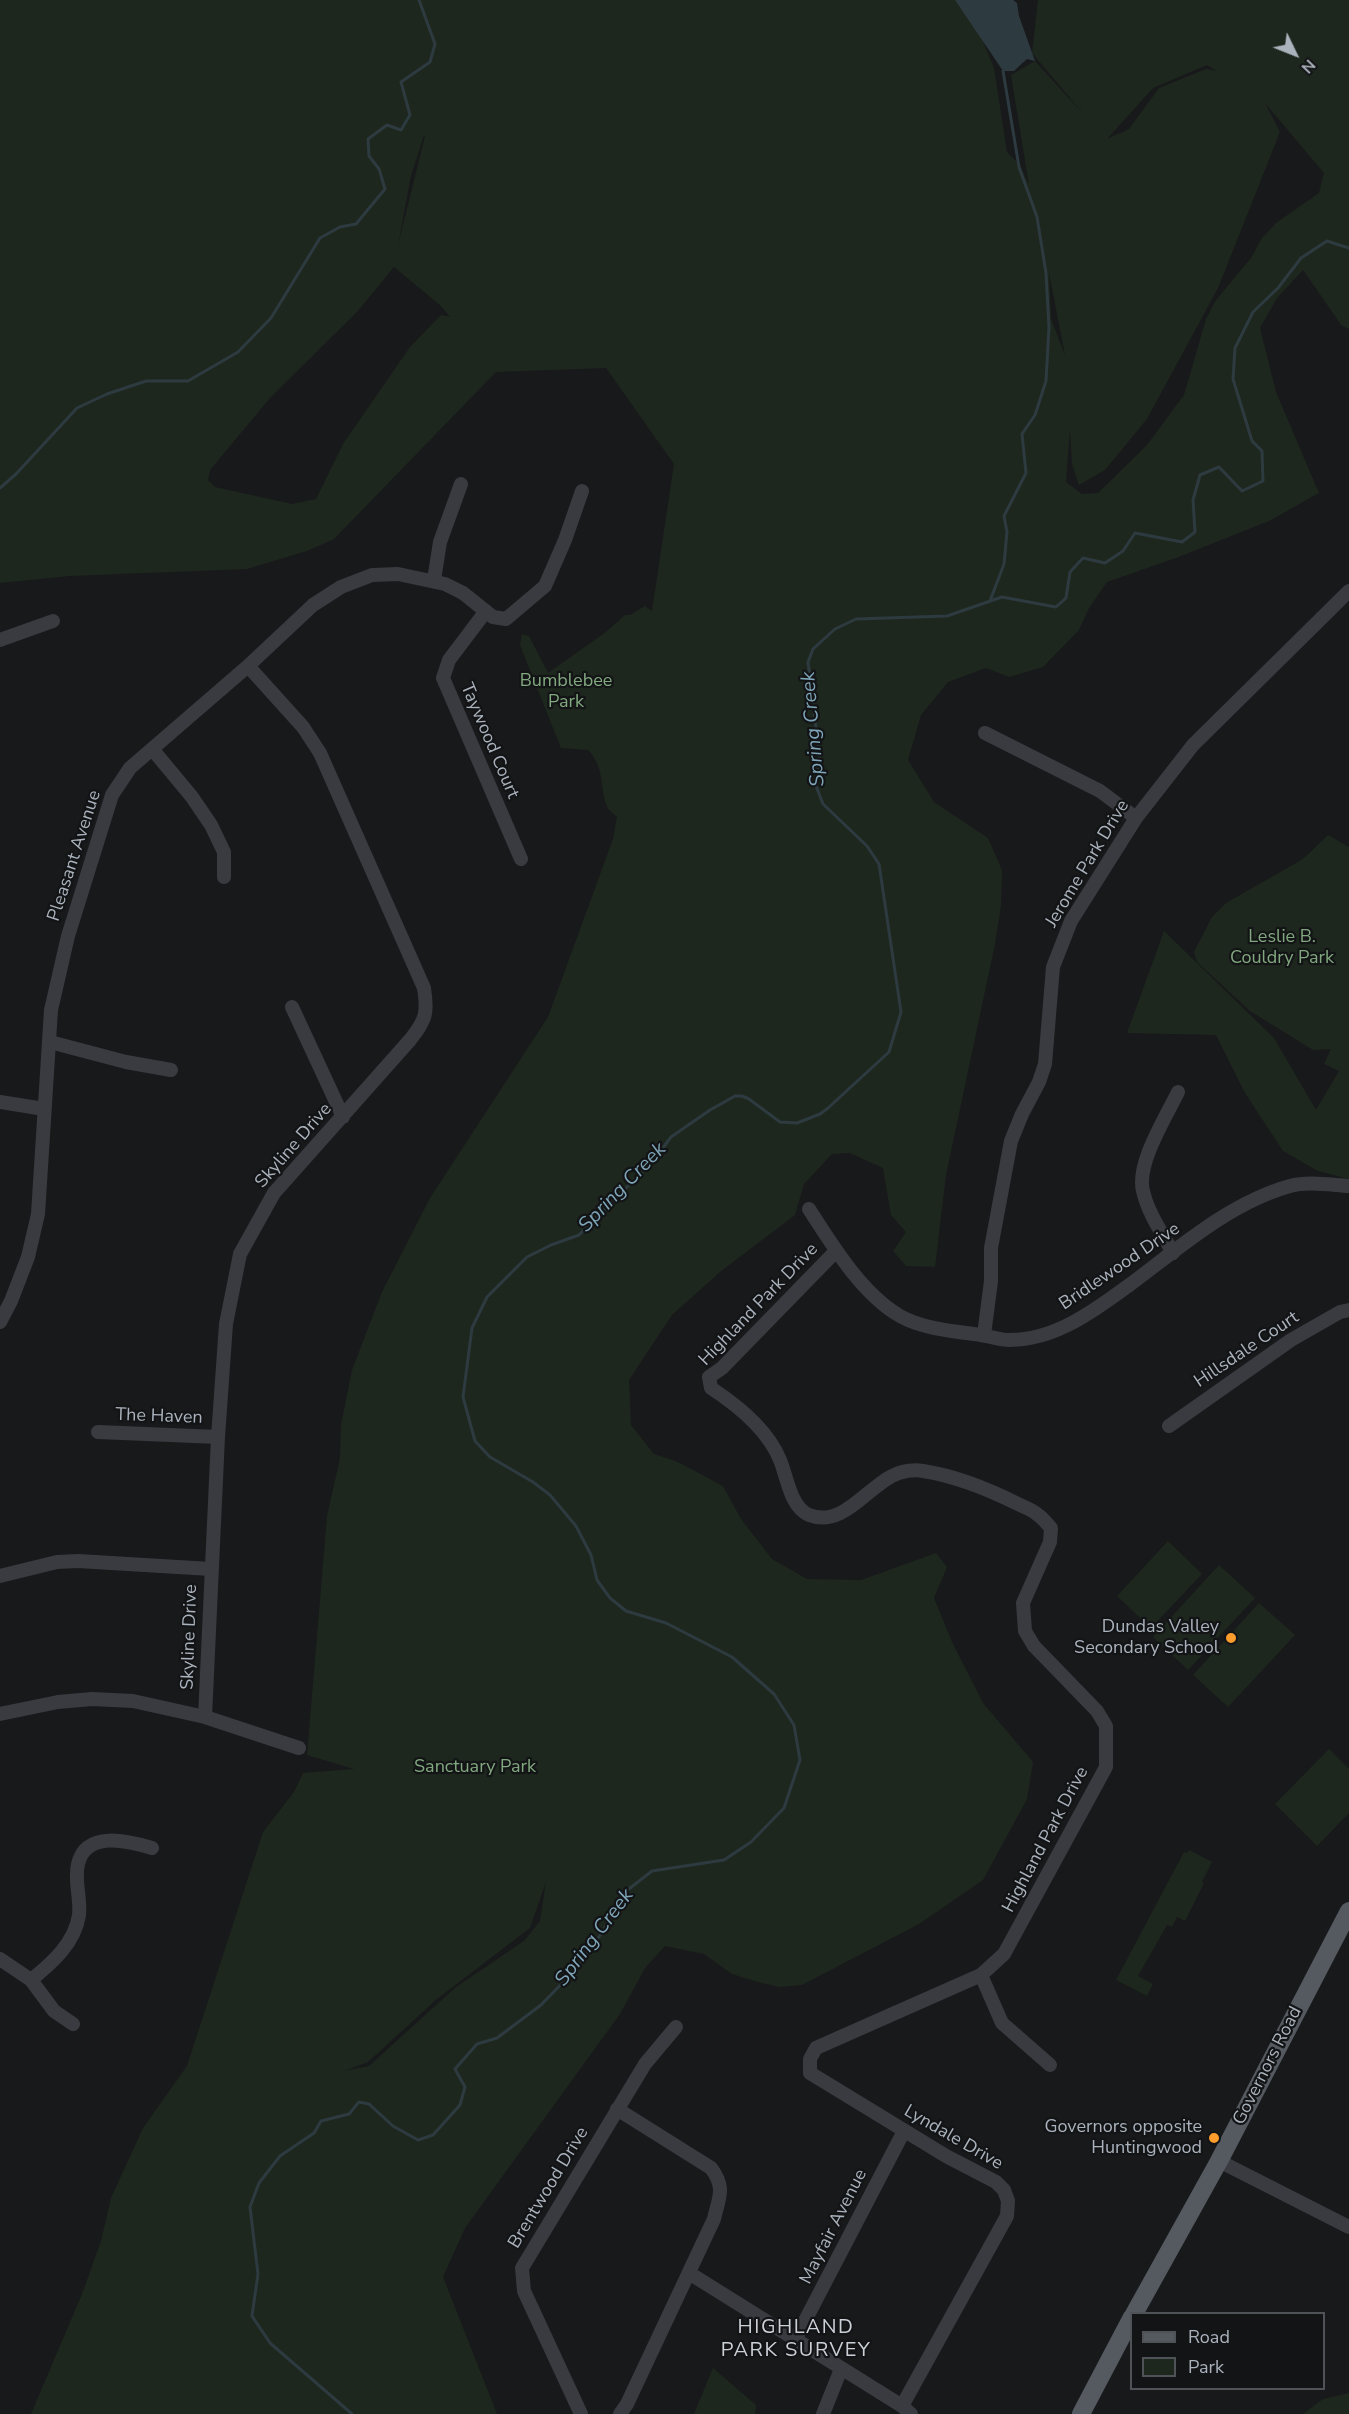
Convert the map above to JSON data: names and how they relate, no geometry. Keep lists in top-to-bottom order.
{
  "streets": {
    "main road": ["Governors Road"],
    "street": [
      "Taywood Court",
      "Pleasant Avenue",
      "Jerome Park Drive",
      "Skyline Drive",
      "Bridlewood Drive",
      "Highland Park Drive",
      "Hillsdale Court",
      "The Haven",
      "Lyndale Drive",
      "Brentwood Drive",
      "Mayfair Avenue"
    ]
  },
  "crossings": [
    ["Taywood Court", "Pleasant Avenue"],
    ["Pleasant Avenue", "Skyline Drive"],
    ["Jerome Park Drive", "Bridlewood Drive"],
    ["Skyline Drive", "The Haven"],
    ["Bridlewood Drive", "Highland Park Drive"],
    ["Highland Park Drive", "Lyndale Drive"],
    ["Lyndale Drive", "Mayfair Avenue"]
  ],
  "districts": ["HIGHLAND PARK SURVEY"],
  "water": ["Spring Creek"],
  "parks": ["Bumblebee Park", "Leslie B. Couldry Park", "Sanctuary Park"],
  "places": ["Dundas Valley Secondary School", "Governors opposite Huntingwood"],
  "legend": ["Road", "Park"],
  "north": "bottom right"
}
